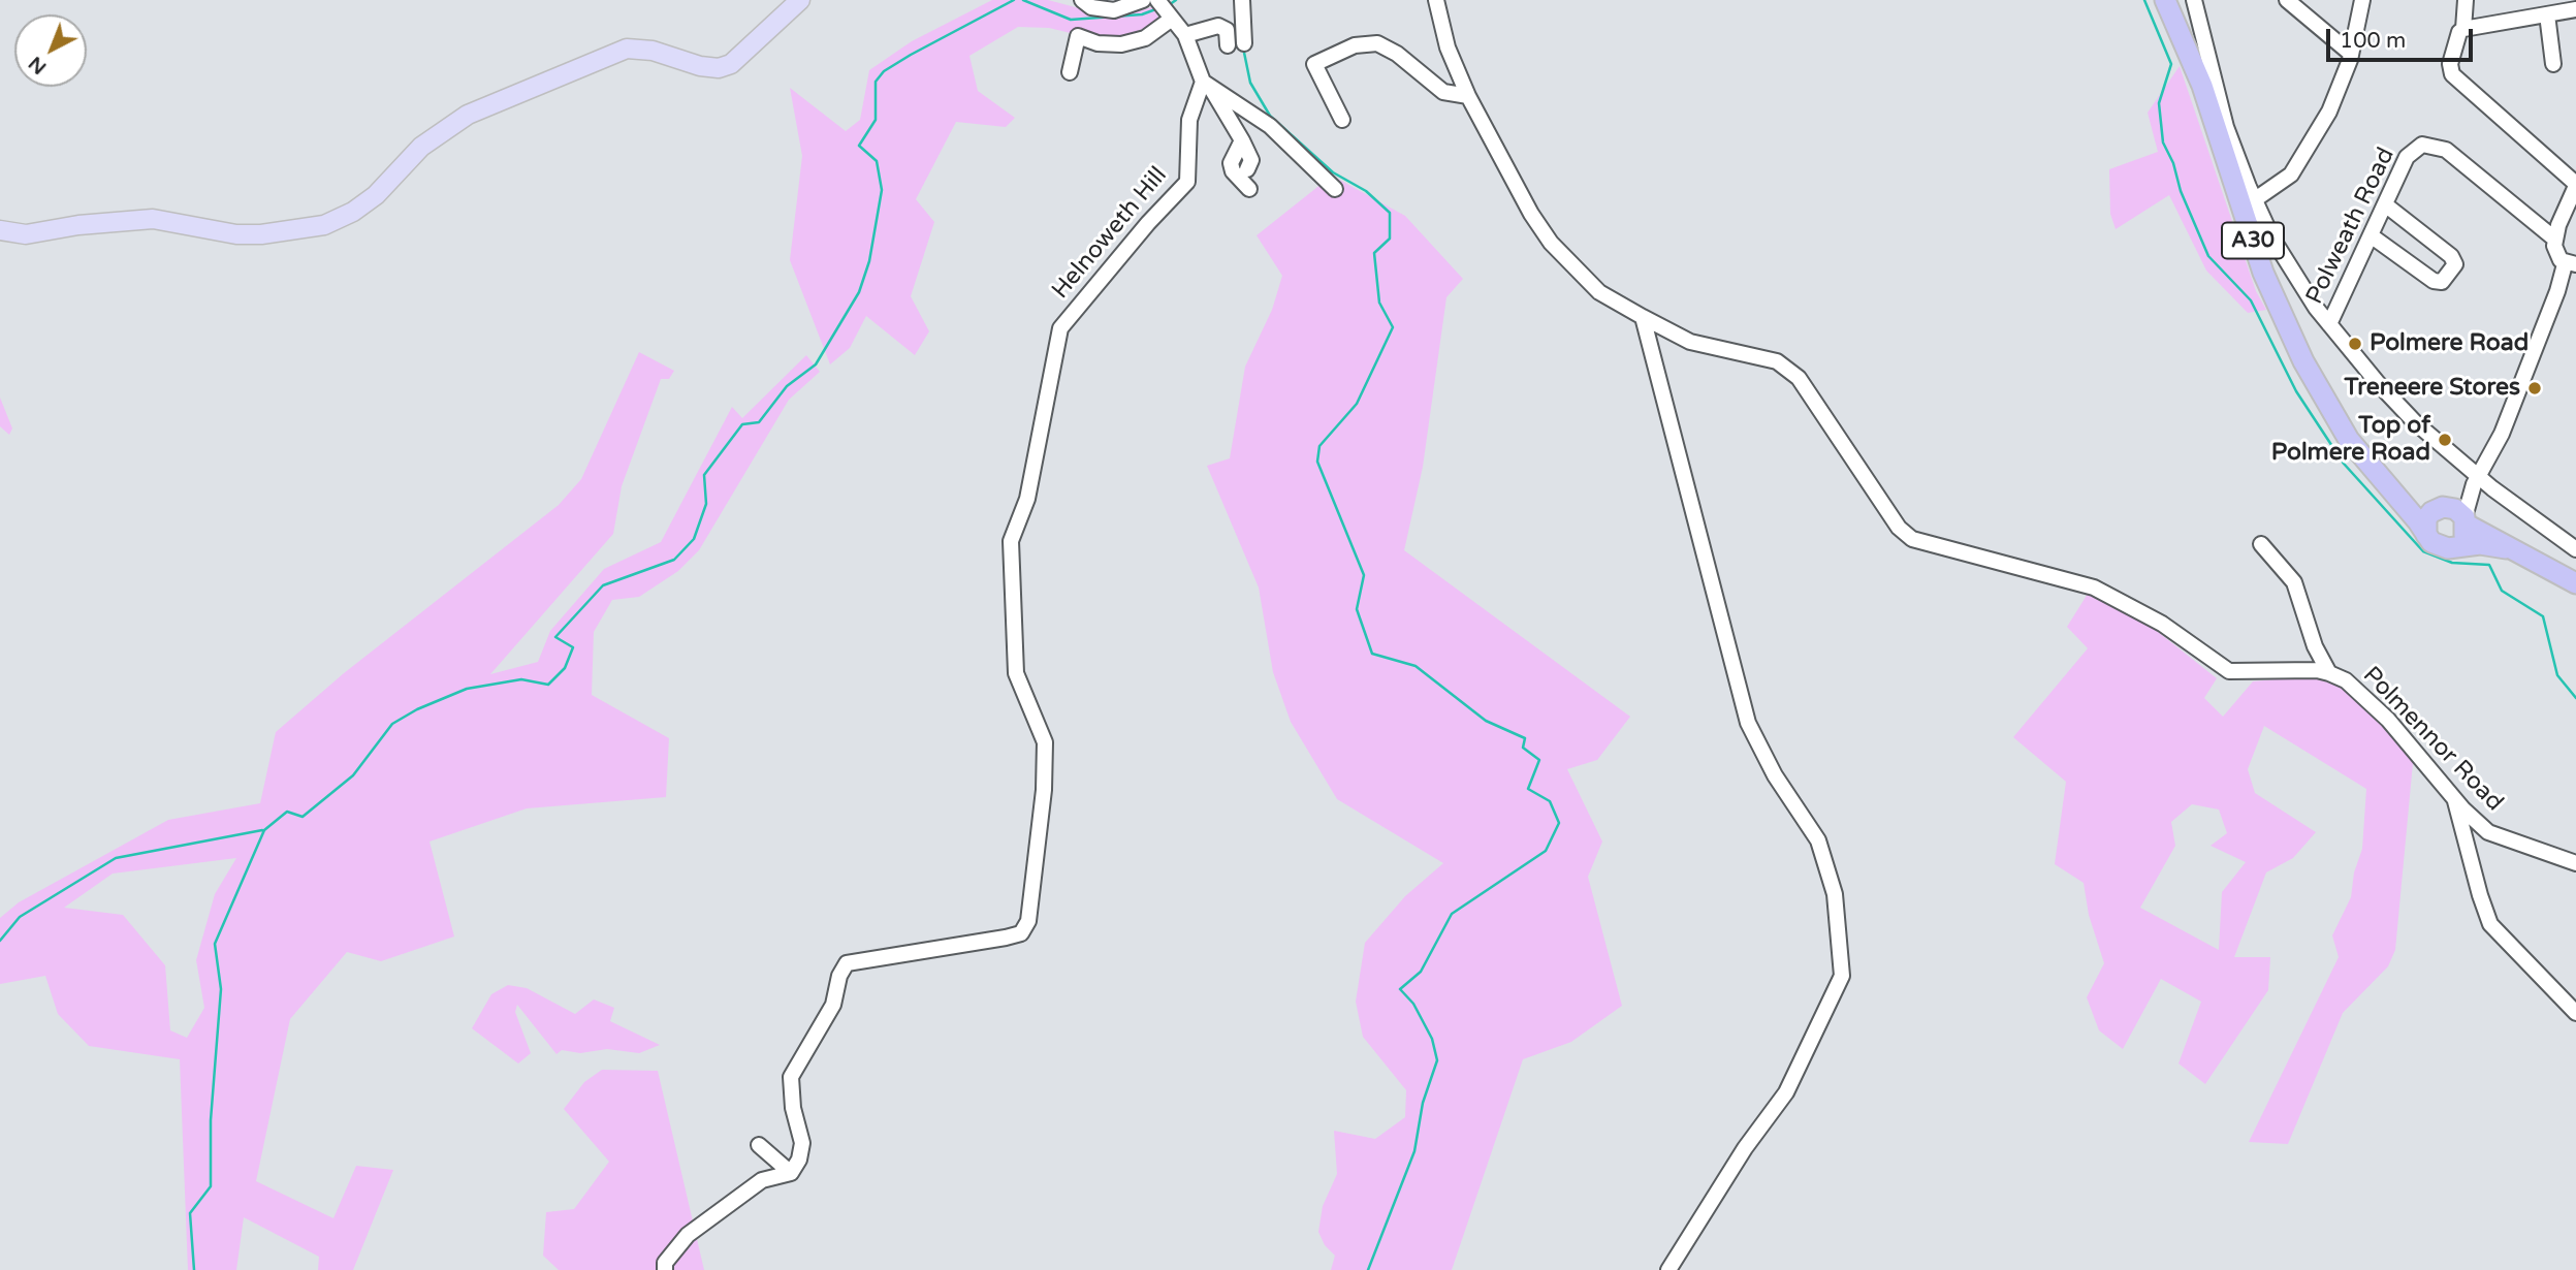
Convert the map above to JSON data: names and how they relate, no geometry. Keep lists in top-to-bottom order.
{
  "streets": {
    "highway": ["A30"],
    "street": ["Polweath Road", "Helnoweth Hill", "Polmennor Road"]
  },
  "places": ["Polmere Road", "Treneere Stores", "Top of Polmere Road"],
  "scale_bar": "100 m",
  "north": "bottom left"
}
